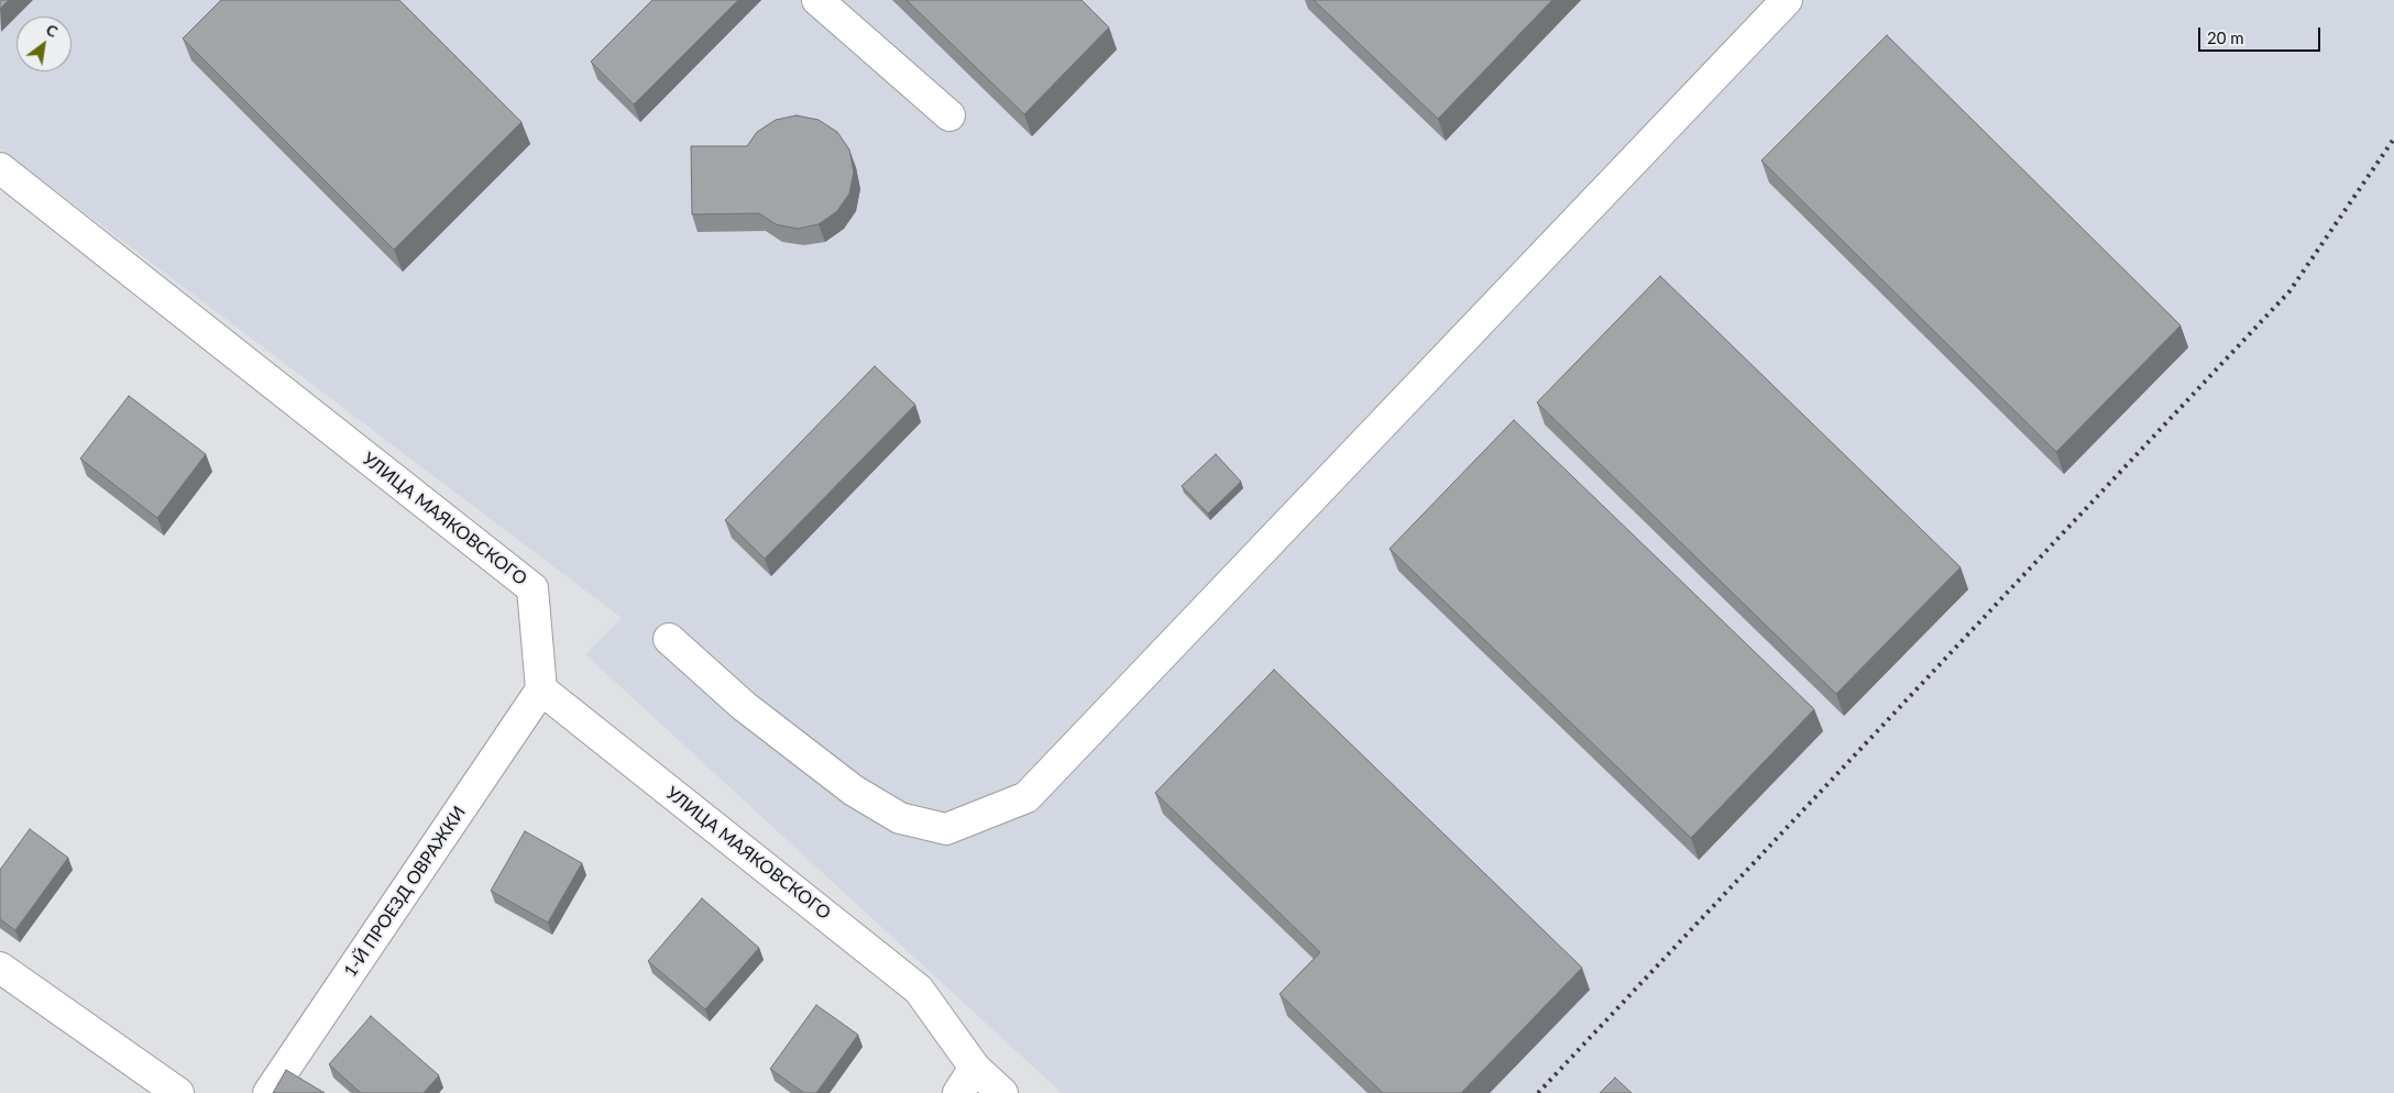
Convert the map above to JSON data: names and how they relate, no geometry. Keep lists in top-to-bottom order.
{
  "streets": {
    "street": ["УЛИЦА МАЯКОВСКОГО", "1-Й ПРОЕЗД ОВРАЖКИ"]
  },
  "crossings": [
    ["УЛИЦА МАЯКОВСКОГО", "1-Й ПРОЕЗД ОВРАЖКИ"]
  ],
  "scale_bar": "20 m",
  "north": "top right"
}
